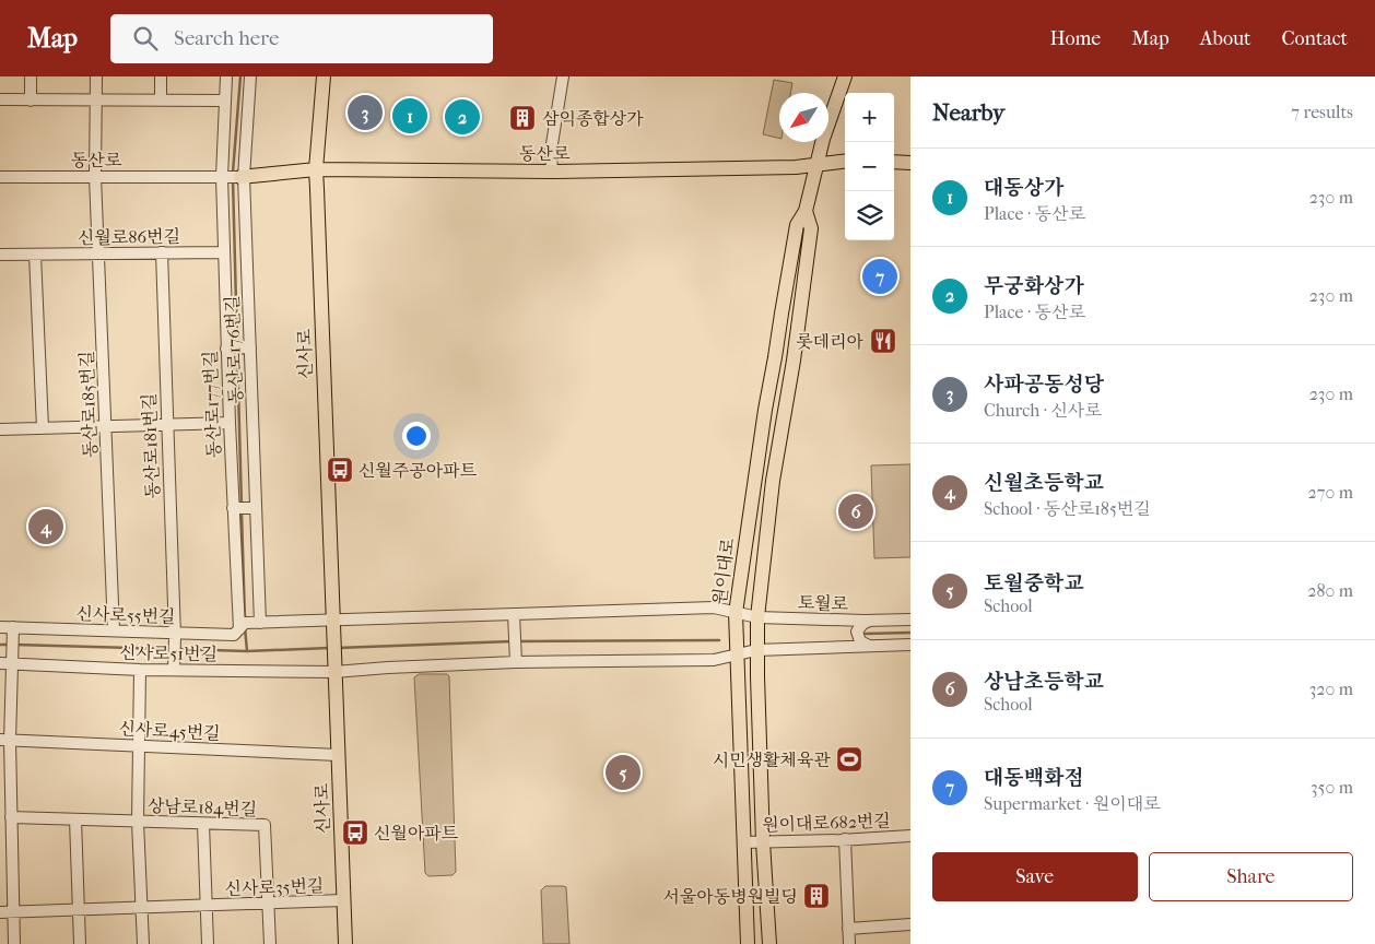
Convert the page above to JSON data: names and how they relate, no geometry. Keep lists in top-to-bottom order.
{
  "streets": {
    "main road": ["동산로", "신사로", "원이대로"],
    "street": [
      "신월로86번길",
      "동산로176번길",
      "동산로185번길",
      "동산로177번길",
      "동산로181번길",
      "토월로",
      "신사로55번길",
      "신사로51번길",
      "신사로45번길",
      "상남로184번길",
      "원이대로682번길",
      "신사로35번길"
    ]
  },
  "crossings": [
    ["동산로", "동산로176번길"],
    ["동산로", "신사로"],
    ["동산로", "동산로185번길"],
    ["동산로", "동산로177번길"],
    ["동산로", "원이대로"],
    ["신월로86번길", "동산로185번길"],
    ["신월로86번길", "동산로177번길"],
    ["신월로86번길", "동산로181번길"],
    ["동산로176번길", "동산로177번길"],
    ["동산로176번길", "신사로55번길"],
    ["신사로", "토월로"],
    ["신사로", "신사로51번길"],
    ["신사로", "신사로45번길"],
    ["신사로", "신사로35번길"],
    ["동산로185번길", "신사로55번길"],
    ["동산로177번길", "신사로55번길"],
    ["동산로181번길", "신사로55번길"],
    ["동산로181번길", "신사로51번길"],
    ["원이대로", "토월로"],
    ["원이대로", "신사로51번길"],
    ["원이대로", "원이대로682번길"],
    ["신사로51번길", "상남로184번길"],
    ["신사로45번길", "상남로184번길"],
    ["상남로184번길", "신사로35번길"]
  ],
  "places": {
    "building": ["삼익종합상가", "서울아동병원빌딩"],
    "restaurant": ["롯데리아"],
    "bus stop": ["신월주공아파트", "신월아파트"],
    "sports": ["시민생활체육관"]
  },
  "north": "bottom left",
  "page": {
    "header": "Map",
    "search": "Search here",
    "nav": [
      "Home",
      "Map",
      "About",
      "Contact"
    ],
    "heading": ["Nearby", "7 results"],
    "map_buttons": ["+", "−"],
    "pins": [
      "3",
      "1",
      "2",
      "7",
      "6",
      "4",
      "5"
    ],
    "list": [
      {
        "mark": "1",
        "name": "대동상가",
        "note": "Place · 동산로",
        "value": "230 m"
      },
      {
        "mark": "2",
        "name": "무궁화상가",
        "note": "Place · 동산로",
        "value": "230 m"
      },
      {
        "mark": "3",
        "name": "사파공동성당",
        "note": "Church · 신사로",
        "value": "230 m"
      },
      {
        "mark": "4",
        "name": "신월초등학교",
        "note": "School · 동산로185번길",
        "value": "270 m"
      },
      {
        "mark": "5",
        "name": "토월중학교",
        "note": "School",
        "value": "280 m"
      },
      {
        "mark": "6",
        "name": "상남초등학교",
        "note": "School",
        "value": "320 m"
      },
      {
        "mark": "7",
        "name": "대동백화점",
        "note": "Supermarket · 원이대로",
        "value": "350 m"
      }
    ],
    "buttons": ["Save", "Share"]
  }
}
